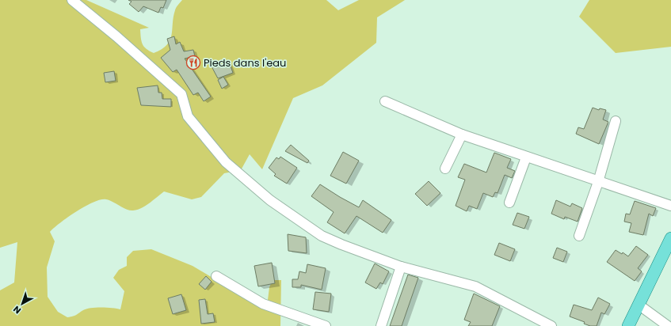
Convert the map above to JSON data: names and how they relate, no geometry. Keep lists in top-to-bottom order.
{
  "places": {
    "restaurant": ["Pieds dans l'eau"]
  },
  "north": "bottom left"
}
